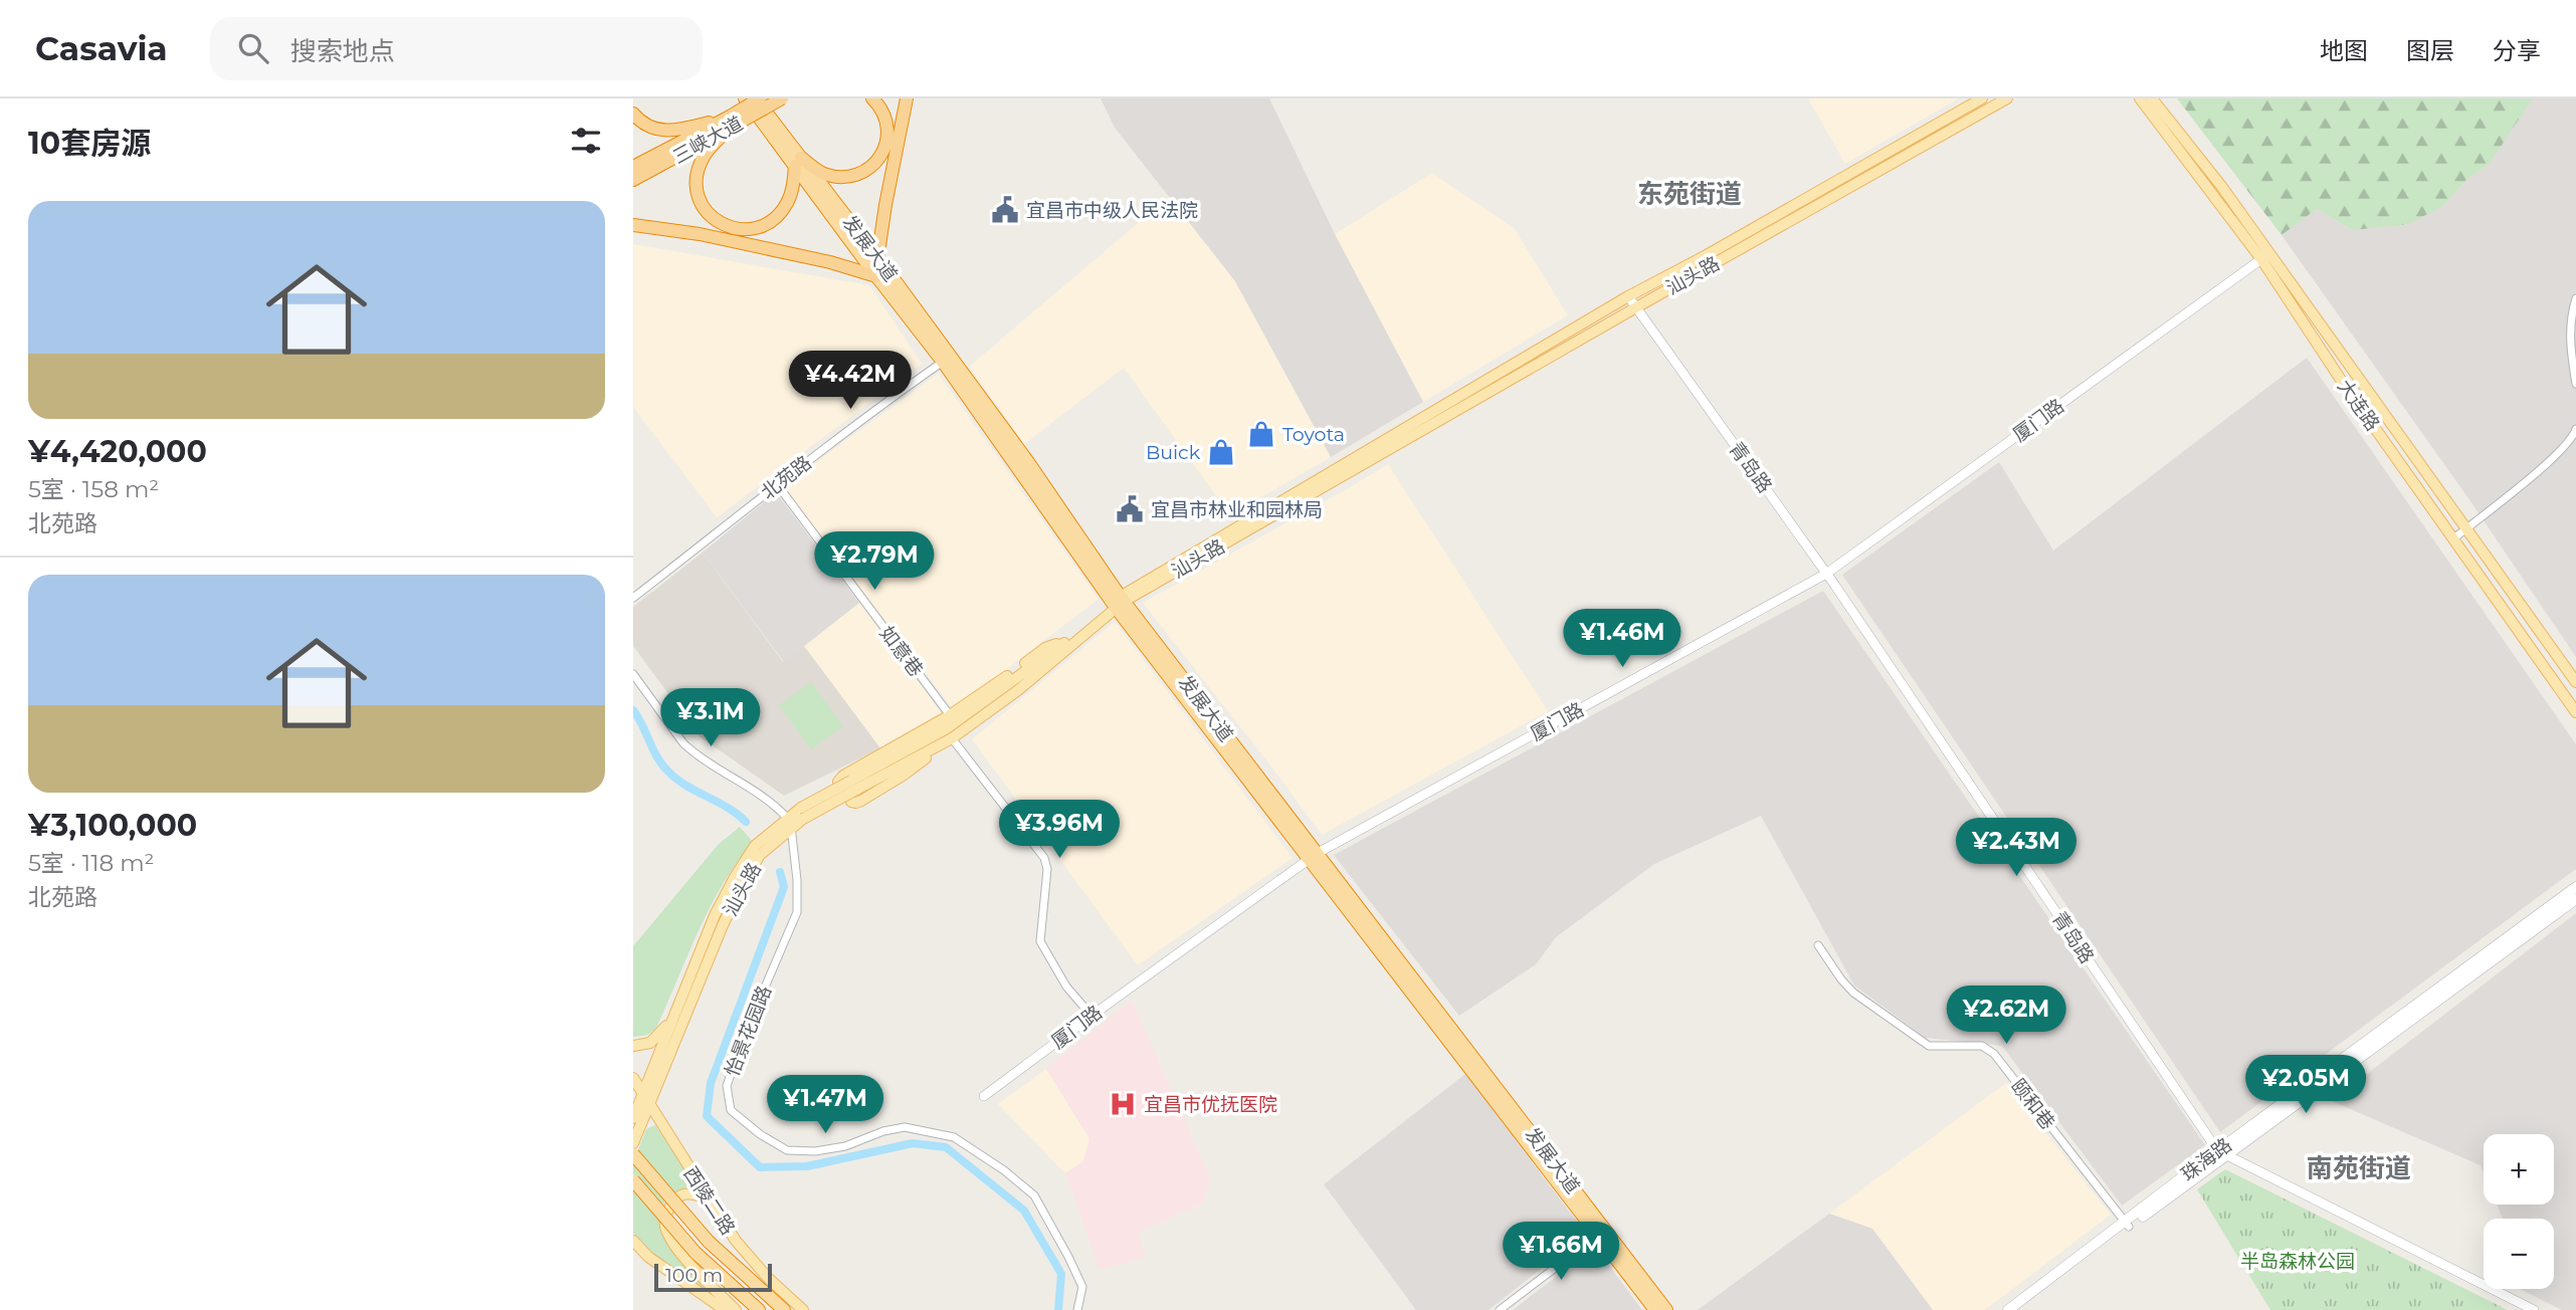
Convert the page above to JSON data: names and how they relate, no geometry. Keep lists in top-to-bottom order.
{
  "streets": {
    "highway": ["三峡大道", "发展大道"],
    "main road": [
      "汕头路",
      "大连路",
      "珠海路",
      "西陵二路"
    ],
    "street": [
      "厦门路",
      "青岛路",
      "北苑路",
      "如意巷",
      "怡景花园路",
      "颐和巷"
    ]
  },
  "crossings": [
    ["三峡大道", "发展大道"],
    ["发展大道", "汕头路"],
    ["发展大道", "厦门路"],
    ["发展大道", "北苑路"],
    ["汕头路", "青岛路"],
    ["汕头路", "怡景花园路"],
    ["汕头路", "西陵二路"],
    ["大连路", "厦门路"],
    ["厦门路", "青岛路"],
    ["青岛路", "珠海路"],
    ["北苑路", "如意巷"],
    ["颐和巷", "珠海路"]
  ],
  "districts": ["东苑街道", "南苑街道"],
  "parks": ["半岛森林公园"],
  "places": {
    "public building": ["宜昌市中级人民法院", "宜昌市林业和园林局"],
    "shop": ["Toyota", "Buick"],
    "hospital": ["宜昌市优抚医院"]
  },
  "scale_bar": "100 m",
  "page": {
    "header": "Casavia",
    "search": "搜索地点",
    "nav": ["地图", "图层", "分享"],
    "heading": "10套房源",
    "list": [
      {
        "name": "¥4,420,000",
        "note": "5室 · 158 m² · 北苑路"
      },
      {
        "name": "¥3,100,000",
        "note": "5室 · 118 m² · 北苑路"
      }
    ],
    "price": [
      "¥4.42M",
      "¥2.79M",
      "¥1.46M",
      "¥3.1M",
      "¥3.96M",
      "¥2.43M",
      "¥2.62M",
      "¥2.05M",
      "¥1.47M",
      "¥1.66M"
    ],
    "map_buttons": ["+", "−"],
    "scale": "100 m"
  }
}
